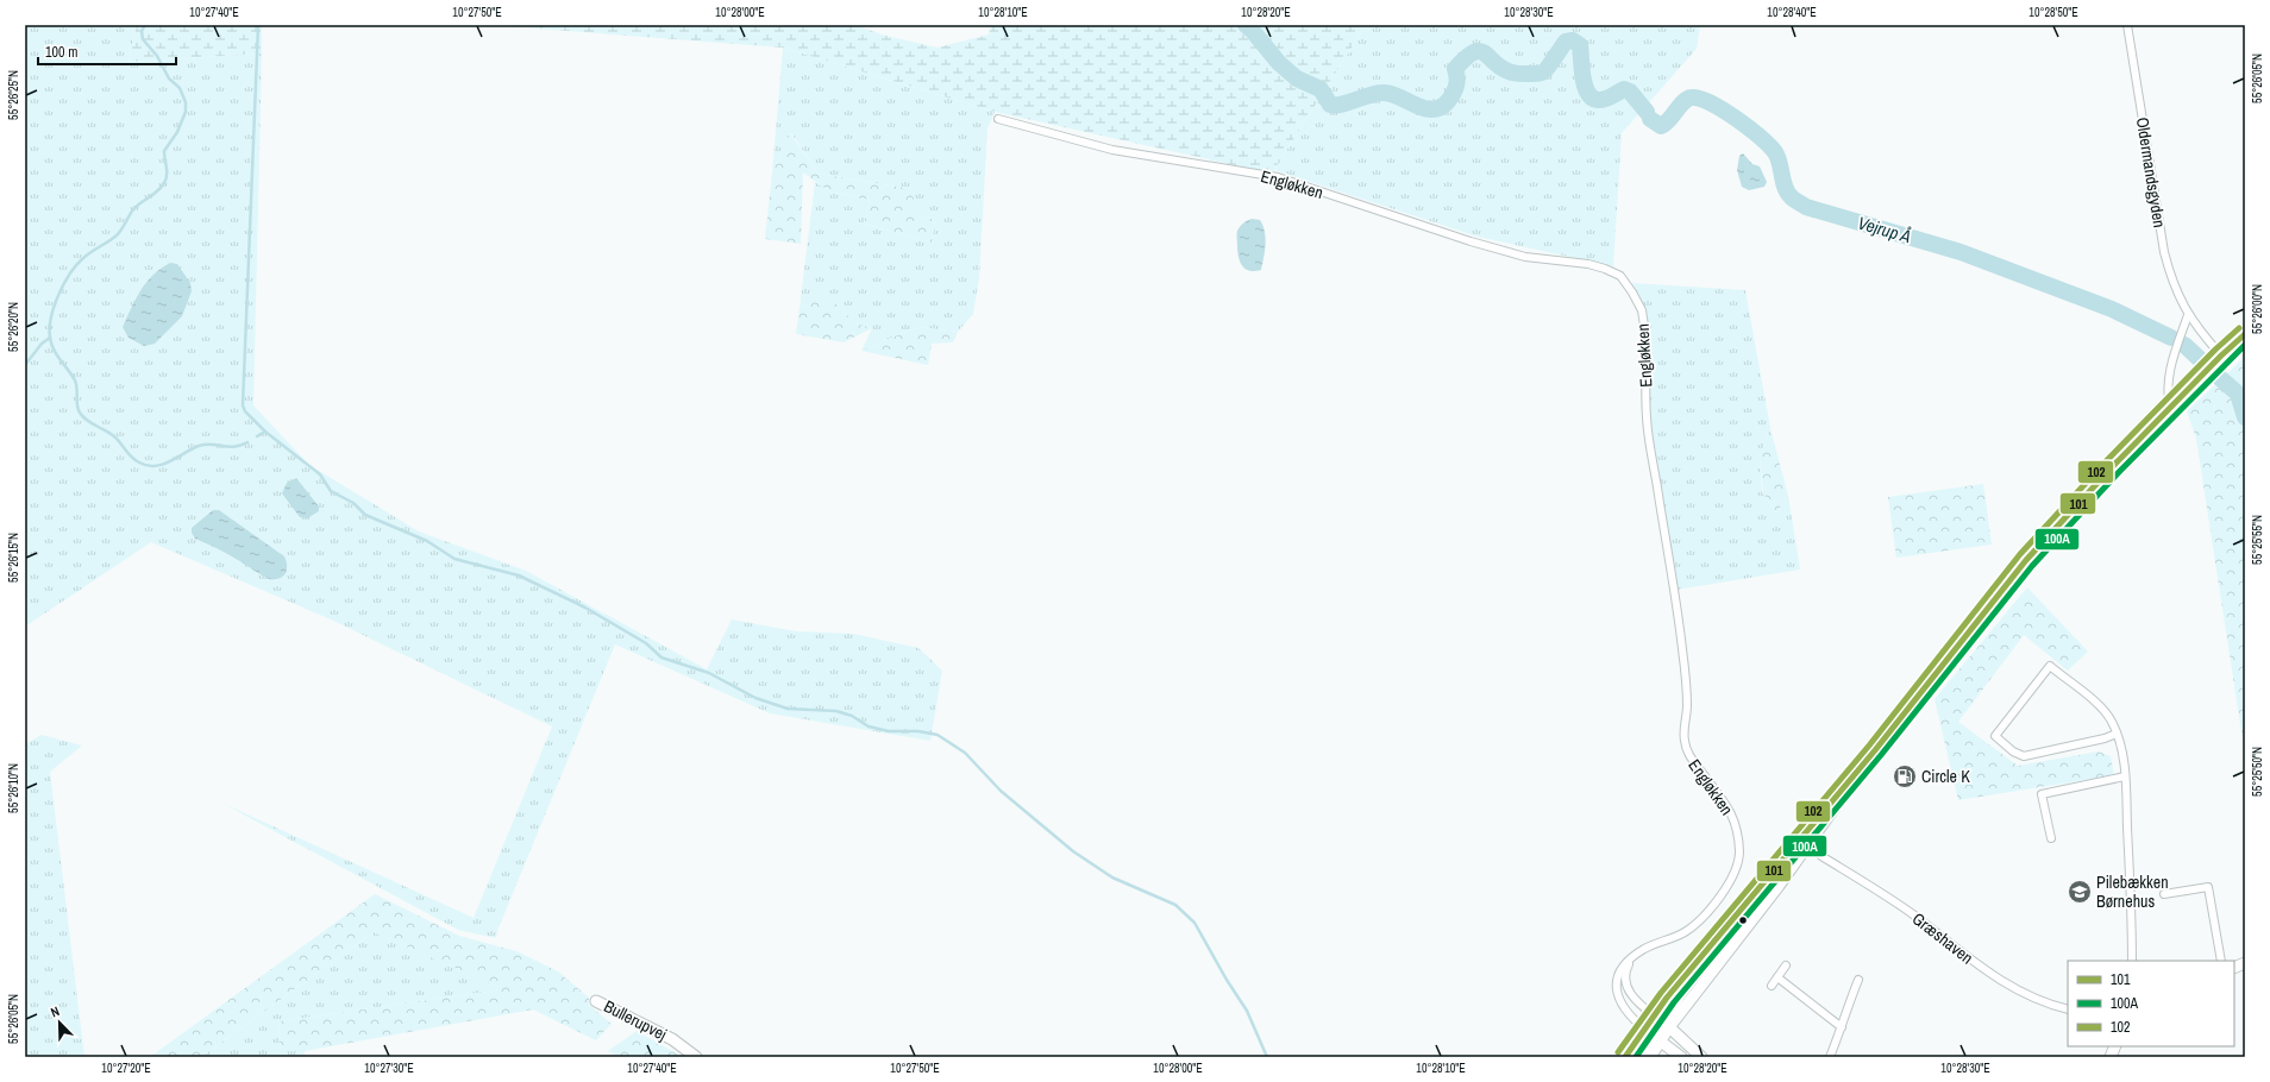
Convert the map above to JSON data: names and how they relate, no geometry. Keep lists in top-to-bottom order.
{
  "streets": {
    "main road": ["Bullerupvej"],
    "street": ["Oldermandsgyden", "Engløkken", "Græshaven"]
  },
  "water": ["Vejrup Å"],
  "places": {
    "fuel station": ["Circle K"],
    "school or university": ["Pilebækken Børnehus"]
  },
  "lines": ["transit line 102", "transit line 101", "transit line 100A"],
  "legend": ["101", "100A", "102"],
  "scale_bar": "100 m",
  "north": "top left",
  "coordinates": [
    "10°27'40\"E",
    "10°27'50\"E",
    "10°28'00\"E",
    "10°28'10\"E",
    "10°28'20\"E",
    "10°28'30\"E",
    "10°28'40\"E",
    "10°28'50\"E",
    "55°26'05\"N",
    "55°26'25\"N",
    "55°26'00\"N",
    "55°26'20\"N",
    "55°25'55\"N",
    "55°26'15\"N",
    "55°25'50\"N",
    "55°26'10\"N",
    "10°27'20\"E",
    "10°27'30\"E"
  ]
}
